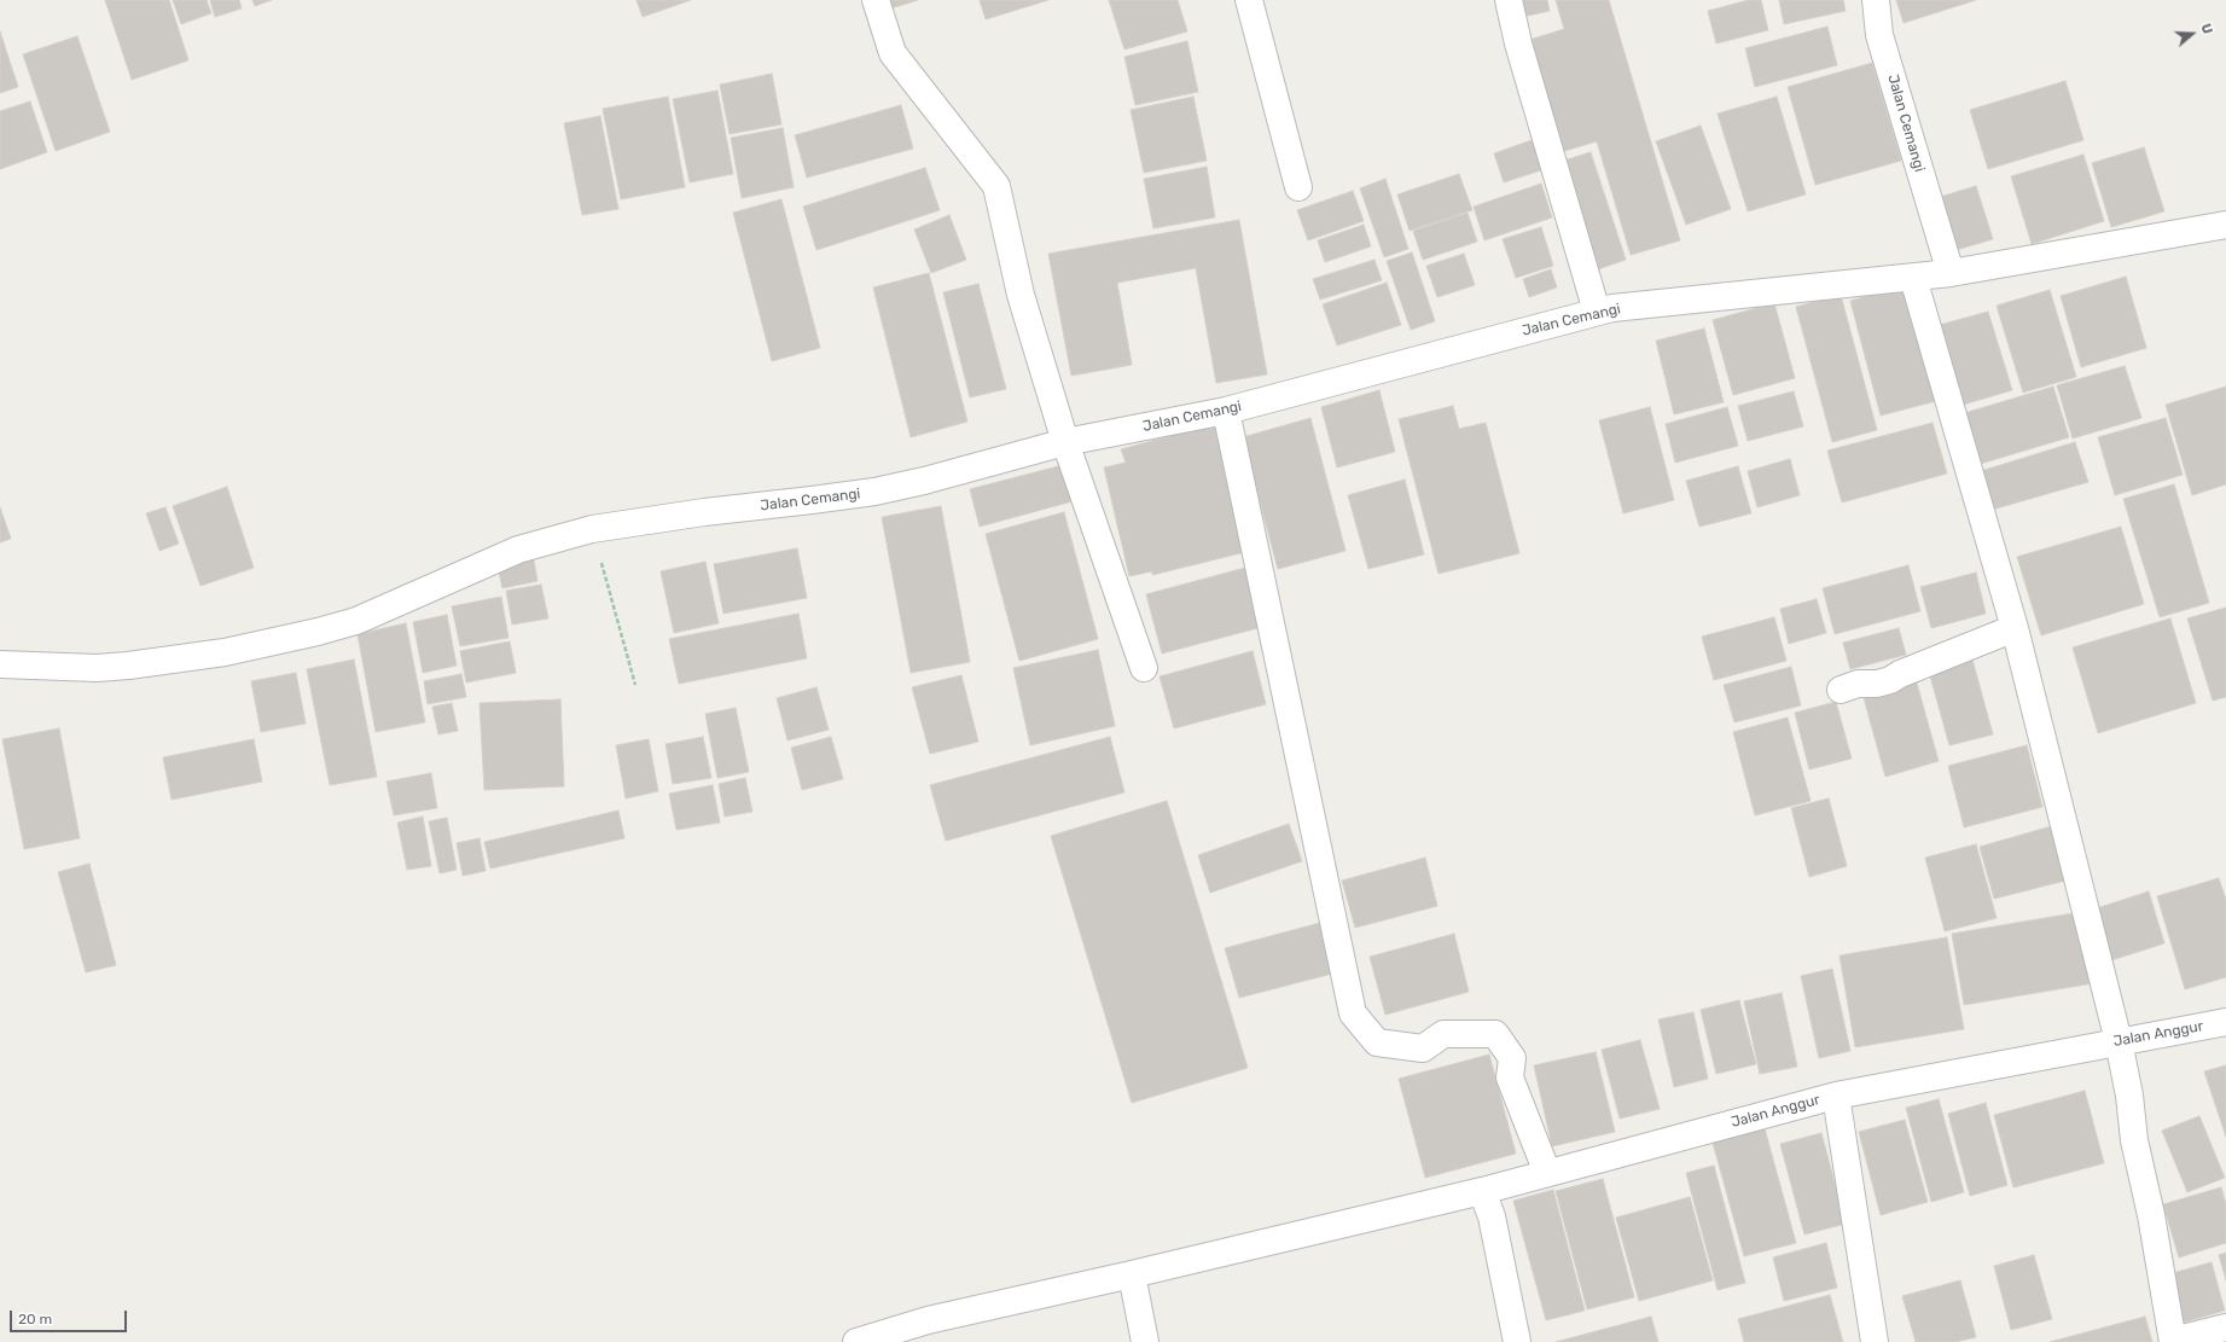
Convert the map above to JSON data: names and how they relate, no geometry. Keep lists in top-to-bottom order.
{
  "streets": {
    "street": ["Jalan Cemangi", "Jalan Anggur"]
  },
  "scale_bar": "20 m",
  "north": "right"
}
